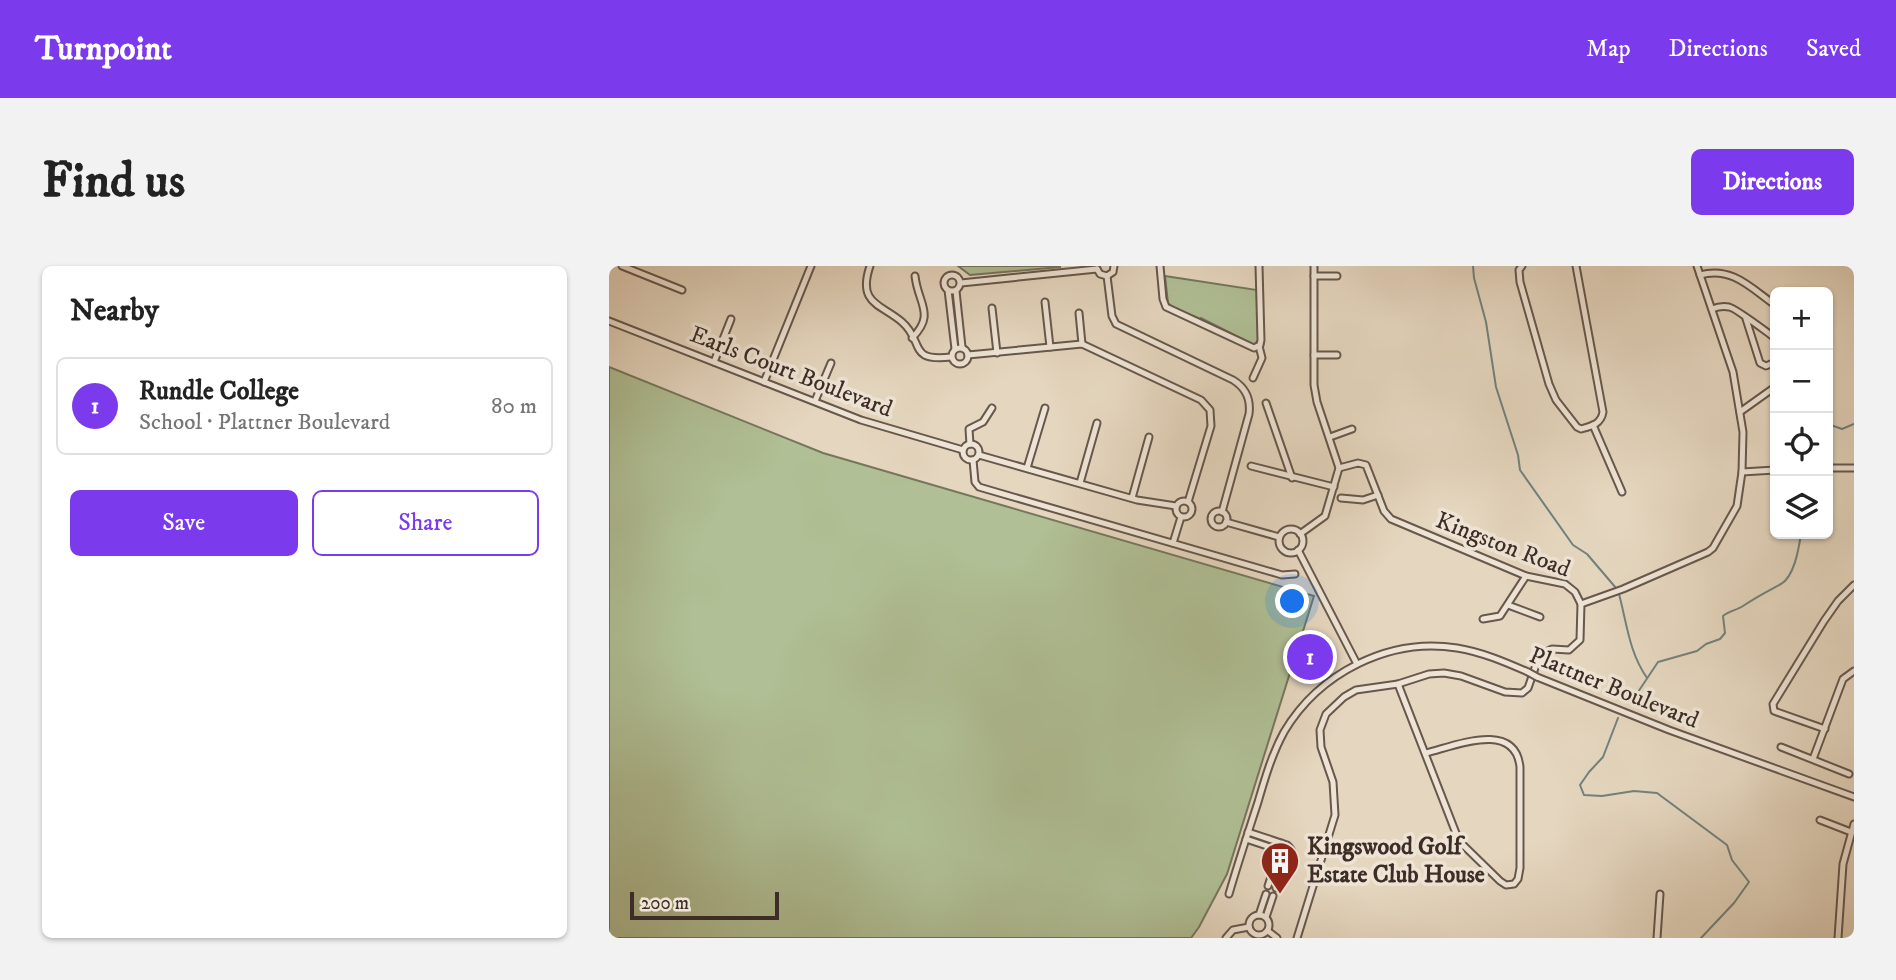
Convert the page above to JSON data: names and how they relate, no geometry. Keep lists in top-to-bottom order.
{
  "streets": {
    "street": ["Earls Court Boulevard", "Kingston Road", "Plattner Boulevard"]
  },
  "places": {
    "building": ["Kingswood Golf Estate Club House"]
  },
  "scale_bar": "200 m",
  "page": {
    "header": "Turnpoint",
    "nav": ["Map", "Directions", "Saved"],
    "buttons": [
      "Directions",
      ["Save", "Share"]
    ],
    "title": "Find us",
    "heading": "Nearby",
    "map_buttons": ["+", "−"],
    "list": [
      {
        "mark": "1",
        "name": "Rundle College",
        "note": "School · Plattner Boulevard",
        "value": "80 m"
      }
    ],
    "pins": "1",
    "scale": "200 m"
  }
}
